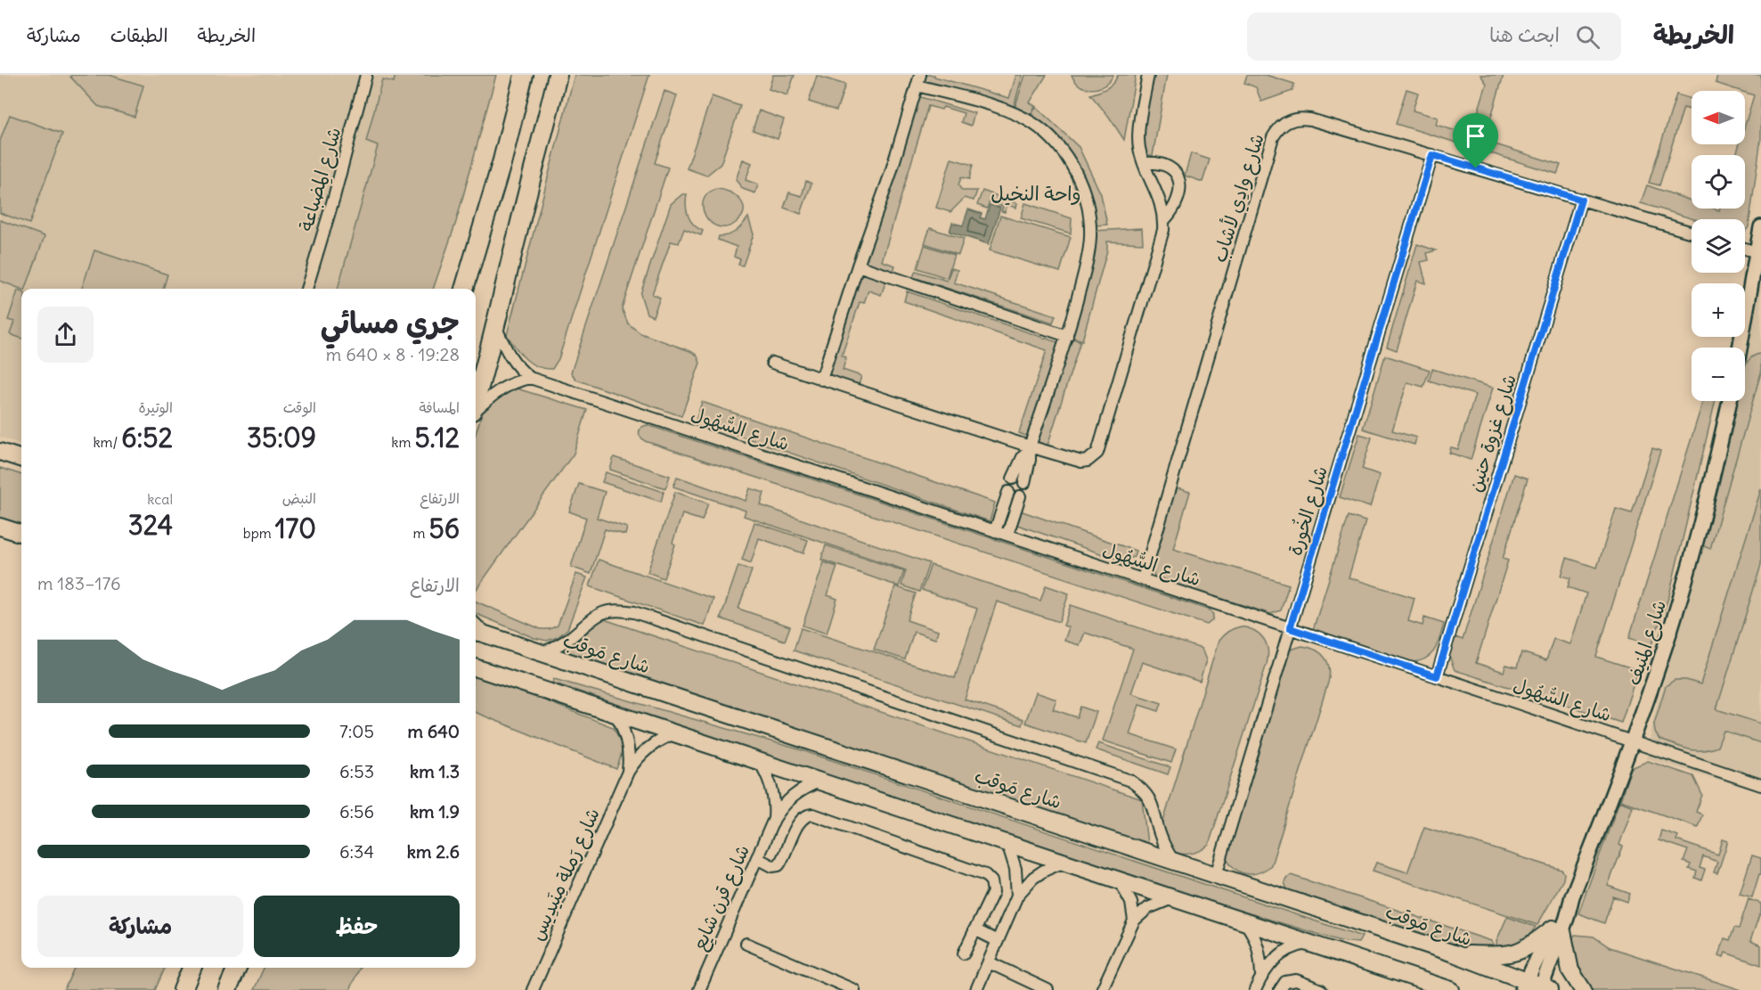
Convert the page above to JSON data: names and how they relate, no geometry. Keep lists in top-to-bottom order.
{
  "streets": {
    "main road": ["شارع مَوقب"],
    "street": [
      "شارع المِضباعة",
      "شارع وادِي لأشاب",
      "شارع السُّهُول",
      "شارع غزوة حنين",
      "شارع الخُورة",
      "شارع المنيف",
      "شارع رَملة مِنَيدِيس",
      "شارع قرن شايِع"
    ]
  },
  "crossings": [
    ["شارع وادِي لأشاب", "شارع السُّهُول"],
    ["شارع وادِي لأشاب", "شارع غزوة حنين"],
    ["شارع وادِي لأشاب", "شارع الخُورة"],
    ["شارع السُّهُول", "شارع غزوة حنين"],
    ["شارع السُّهُول", "شارع الخُورة"],
    ["شارع السُّهُول", "شارع المنيف"],
    ["شارع الخُورة", "شارع مَوقب"],
    ["شارع المنيف", "شارع مَوقب"]
  ],
  "districts": ["واحة النخيل"],
  "north": "left",
  "page": {
    "header": "الخريطة",
    "search": "ابحث هنا",
    "nav": ["الخريطة", "الطبقات", "مشاركة"],
    "map_buttons": ["+", "−"],
    "heading": ["جري مسائي", "19:28 · 8 × 640 m"],
    "stats": [
      ["المسافة", "5.12 km"],
      ["الوقت", "35:09"],
      ["الوتيرة", "6:52 /km"],
      ["الارتفاع", "56 m"],
      ["النبض", "170 bpm"],
      ["kcal", "324"]
    ],
    "chart": ["الارتفاع", "176–183 m"],
    "list": [
      {
        "name": "640 m",
        "note": "7:05"
      },
      {
        "name": "1.3 km",
        "note": "6:53"
      },
      {
        "name": "1.9 km",
        "note": "6:56"
      },
      {
        "name": "2.6 km",
        "note": "6:34"
      }
    ],
    "buttons": ["حفظ", "مشاركة"]
  }
}
